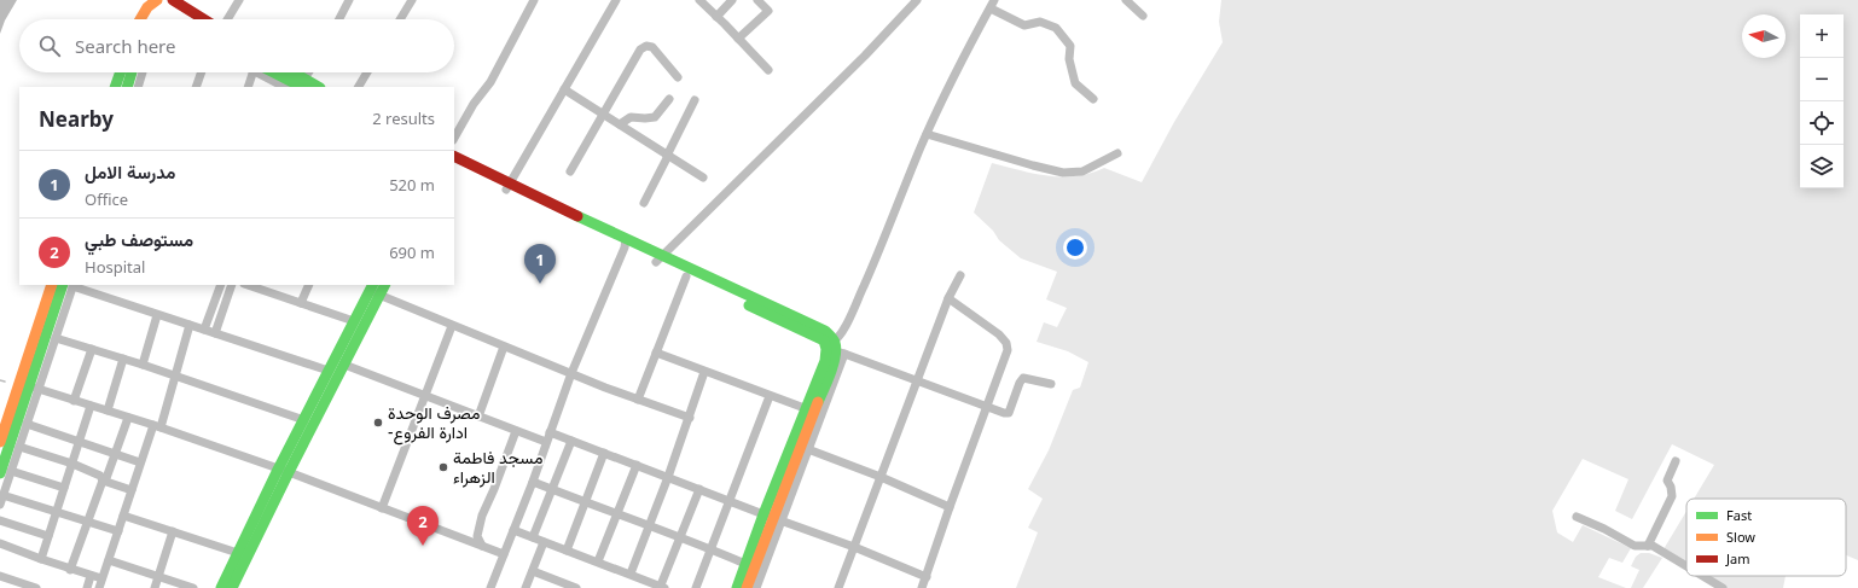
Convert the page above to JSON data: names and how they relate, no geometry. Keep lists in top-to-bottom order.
{
  "places": ["مصرف الوحدة -ادارة الفروع", "مسجد فاطمة الزهراء"],
  "legend": ["Fast", "Slow", "Jam"],
  "north": "left",
  "page": {
    "map_buttons": ["+", "−"],
    "search": "Search here",
    "heading": ["Nearby", "2 results"],
    "list": [
      {
        "mark": "1",
        "name": "مدرسة الامل",
        "note": "Office",
        "value": "520 m"
      },
      {
        "mark": "2",
        "name": "مستوصف طبي",
        "note": "Hospital",
        "value": "690 m"
      }
    ],
    "pins": ["1", "2"]
  }
}
